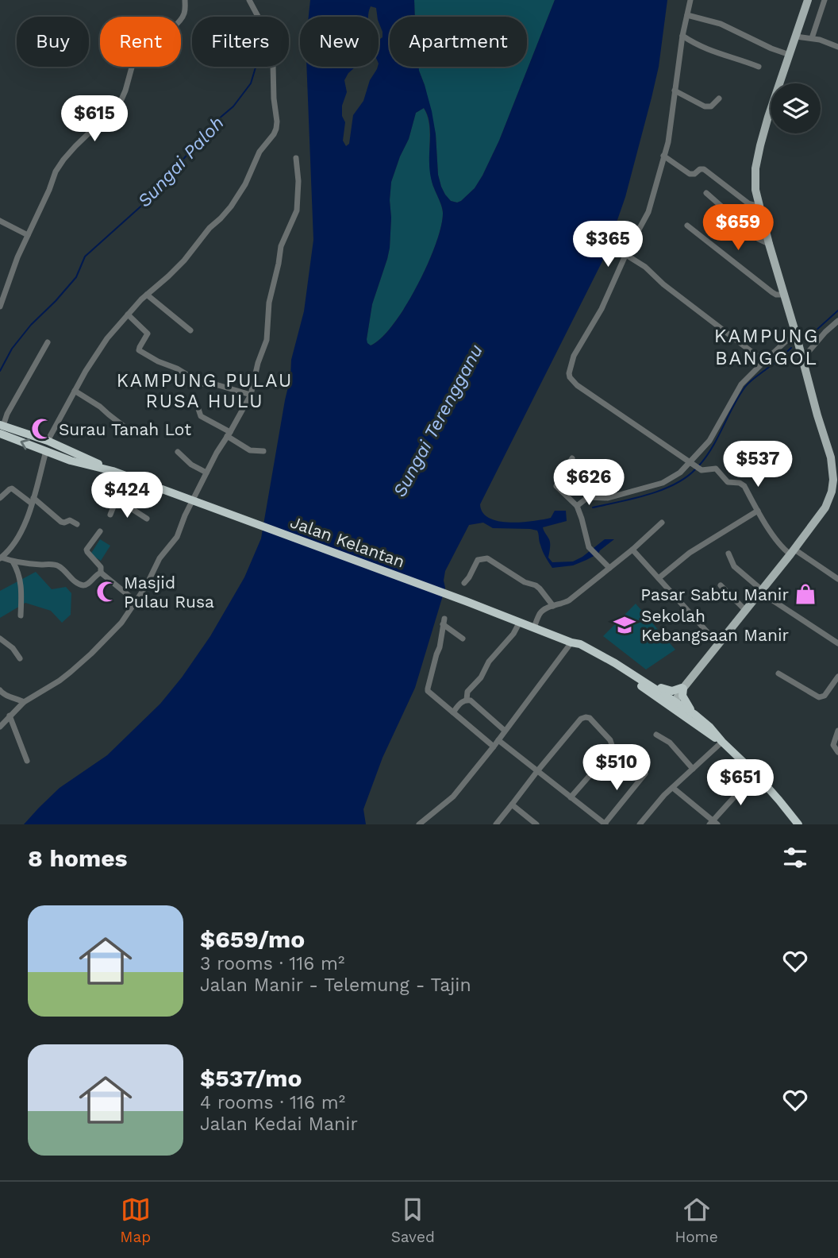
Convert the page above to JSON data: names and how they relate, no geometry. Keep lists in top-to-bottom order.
{
  "streets": {
    "highway": ["Jalan Kelantan"]
  },
  "districts": ["KAMPUNG BANGGOL", "KAMPUNG PULAU RUSA HULU"],
  "water": ["Sungai Paloh", "Sungai Terengganu"],
  "places": {
    "mosque": ["Surau Tanah Lot", "Masjid Pulau Rusa"],
    "shop": ["Pasar Sabtu Manir"],
    "school or university": ["Sekolah Kebangsaan Manir"]
  },
  "page": {
    "chip": [
      "Buy",
      "Rent",
      "Filters",
      "New",
      "Apartment"
    ],
    "price": [
      "$615",
      "$659",
      "$365",
      "$537",
      "$626",
      "$424",
      "$510",
      "$651"
    ],
    "heading": "8 homes",
    "list": [
      {
        "name": "$659/mo",
        "note": "3 rooms · 116 m² · Jalan Manir - Telemung - Tajin"
      },
      {
        "name": "$537/mo",
        "note": "4 rooms · 116 m² · Jalan Kedai Manir"
      }
    ],
    "tabs": ["Map", "Saved", "Home"]
  }
}
